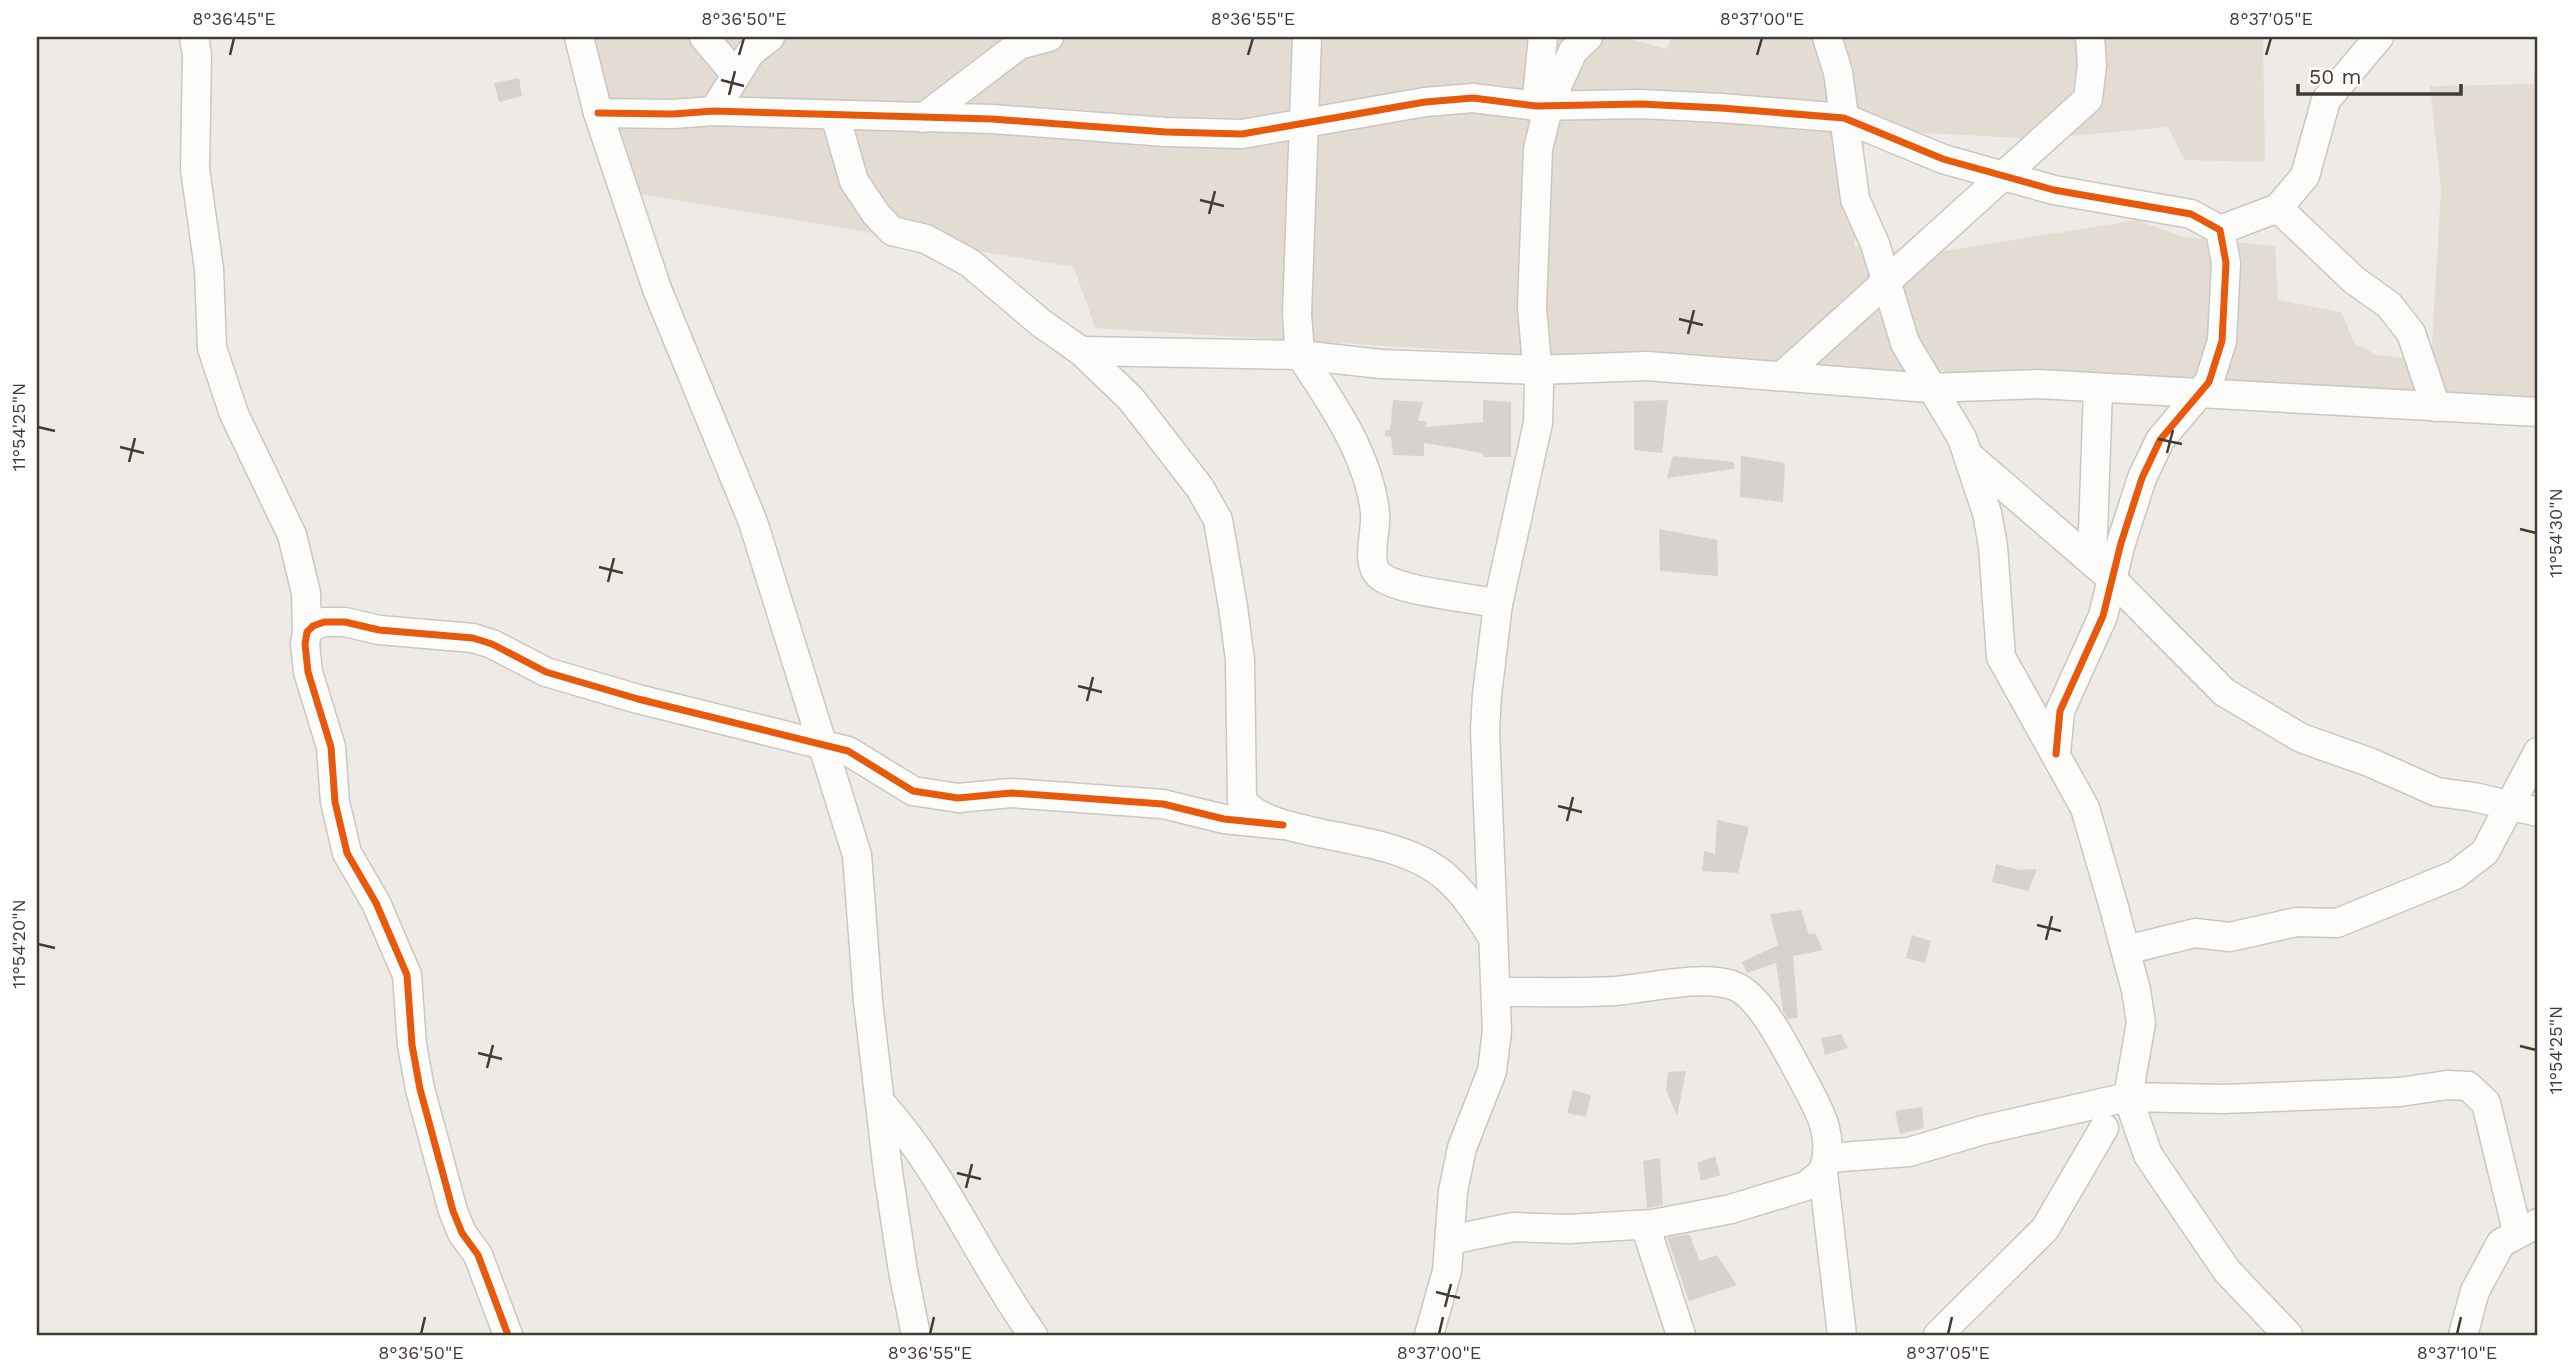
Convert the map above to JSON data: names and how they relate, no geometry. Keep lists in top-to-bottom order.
{
  "scale_bar": "50 m",
  "coordinates": [
    "8°36'45\"E",
    "8°36'50\"E",
    "8°36'55\"E",
    "8°37'00\"E",
    "8°37'05\"E",
    "11°54'25\"N",
    "11°54'30\"N",
    "11°54'20\"N",
    "8°37'10\"E"
  ]
}
